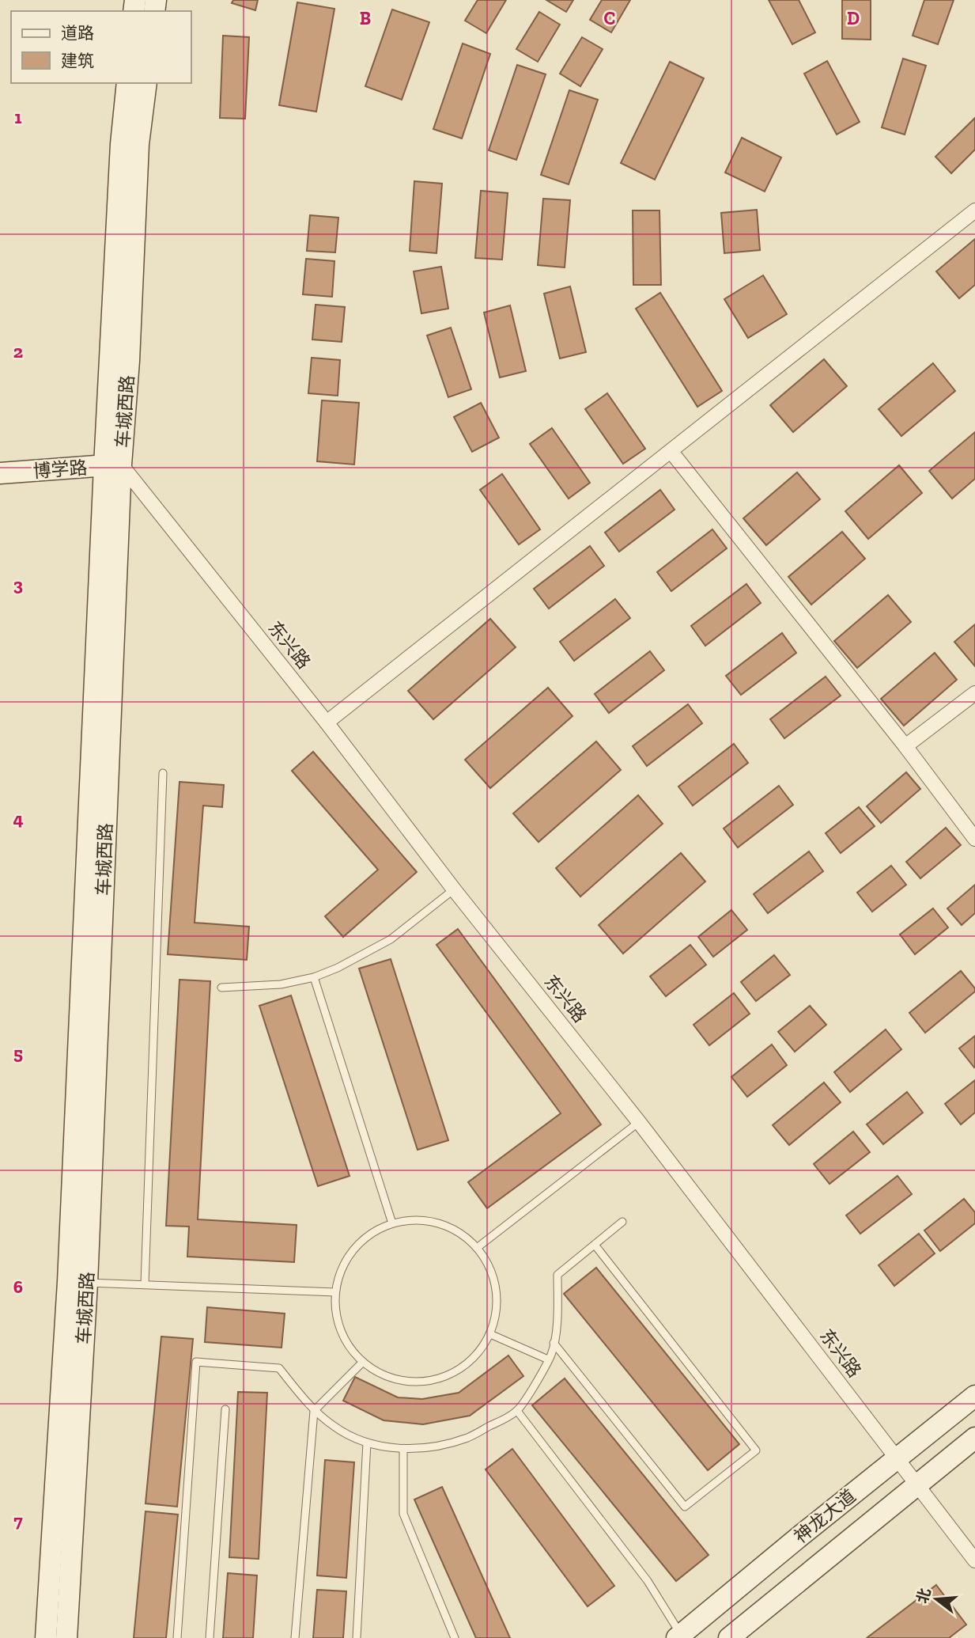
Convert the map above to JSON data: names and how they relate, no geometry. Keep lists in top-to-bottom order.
{
  "streets": {
    "main road": ["车城西路", "博学路", "神龙大道"],
    "street": ["东兴路"]
  },
  "crossings": [
    ["车城西路", "博学路"],
    ["车城西路", "东兴路"],
    ["博学路", "东兴路"],
    ["东兴路", "神龙大道"]
  ],
  "legend": ["道路", "建筑"],
  "north": "left",
  "grid": {
    "columns": ["B", "C", "D"],
    "rows": [
      "1",
      "2",
      "3",
      "4",
      "5",
      "6",
      "7"
    ]
  }
}
